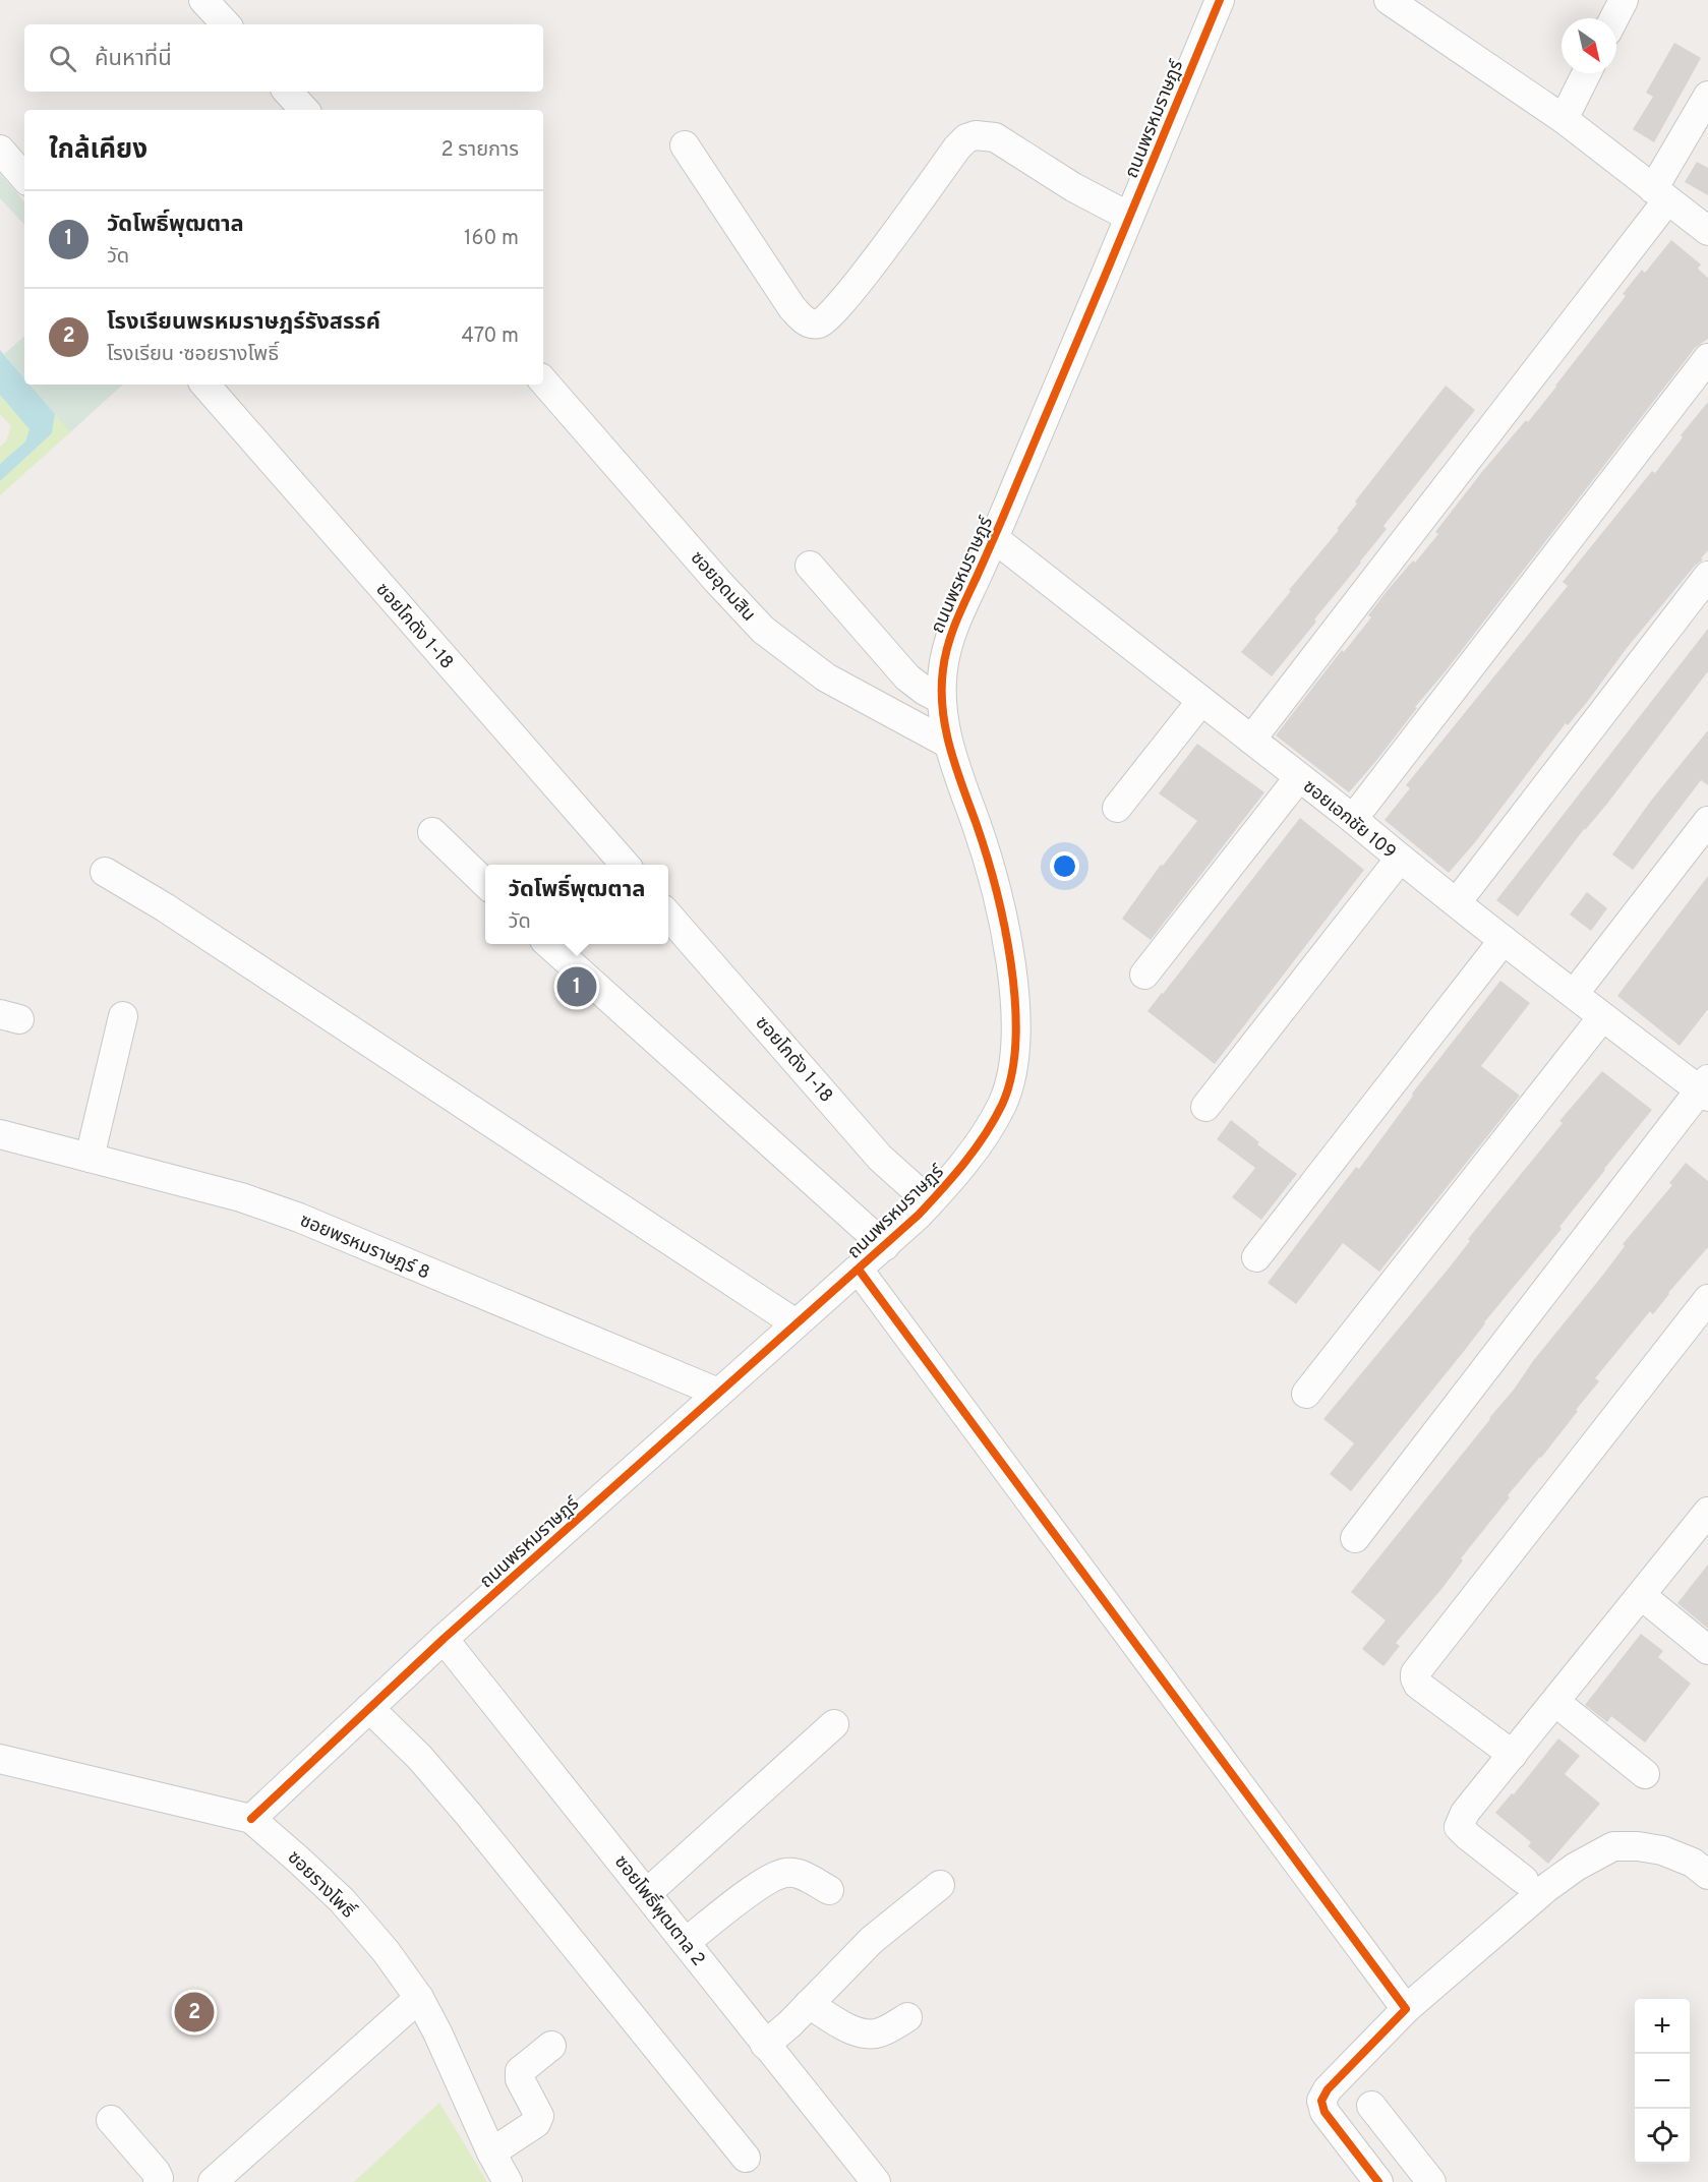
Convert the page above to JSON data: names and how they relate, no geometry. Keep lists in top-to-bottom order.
{
  "streets": {
    "street": [
      "ถนนพรหมราษฎร์",
      "ซอยอุดมสิน",
      "ซอยโกดัง 1-18",
      "ซอยเอกชัย 109",
      "ซอยพรหมราษฎร์ 8",
      "ซอยรางโพธิ์",
      "ซอยโพธิ์พุฒตาล 2"
    ]
  },
  "crossings": [
    ["ถนนพรหมราษฎร์", "ซอยอุดมสิน"],
    ["ถนนพรหมราษฎร์", "ซอยโกดัง 1-18"],
    ["ถนนพรหมราษฎร์", "ซอยเอกชัย 109"],
    ["ถนนพรหมราษฎร์", "ซอยพรหมราษฎร์ 8"],
    ["ถนนพรหมราษฎร์", "ซอยรางโพธิ์"],
    ["ถนนพรหมราษฎร์", "ซอยโพธิ์พุฒตาล 2"]
  ],
  "north": "bottom right",
  "page": {
    "search": "ค้นหาที่นี่",
    "heading": ["ใกล้เคียง", "2 รายการ"],
    "list": [
      {
        "mark": "1",
        "name": "วัดโพธิ์พุฒตาล",
        "note": "วัด",
        "value": "160 m"
      },
      {
        "mark": "2",
        "name": "โรงเรียนพรหมราษฎร์รังสรรค์",
        "note": "โรงเรียน · ซอยรางโพธิ์",
        "value": "470 m"
      }
    ],
    "popup": ["วัดโพธิ์พุฒตาล", "วัด"],
    "pins": ["1", "2"],
    "map_buttons": ["+", "−"]
  }
}
